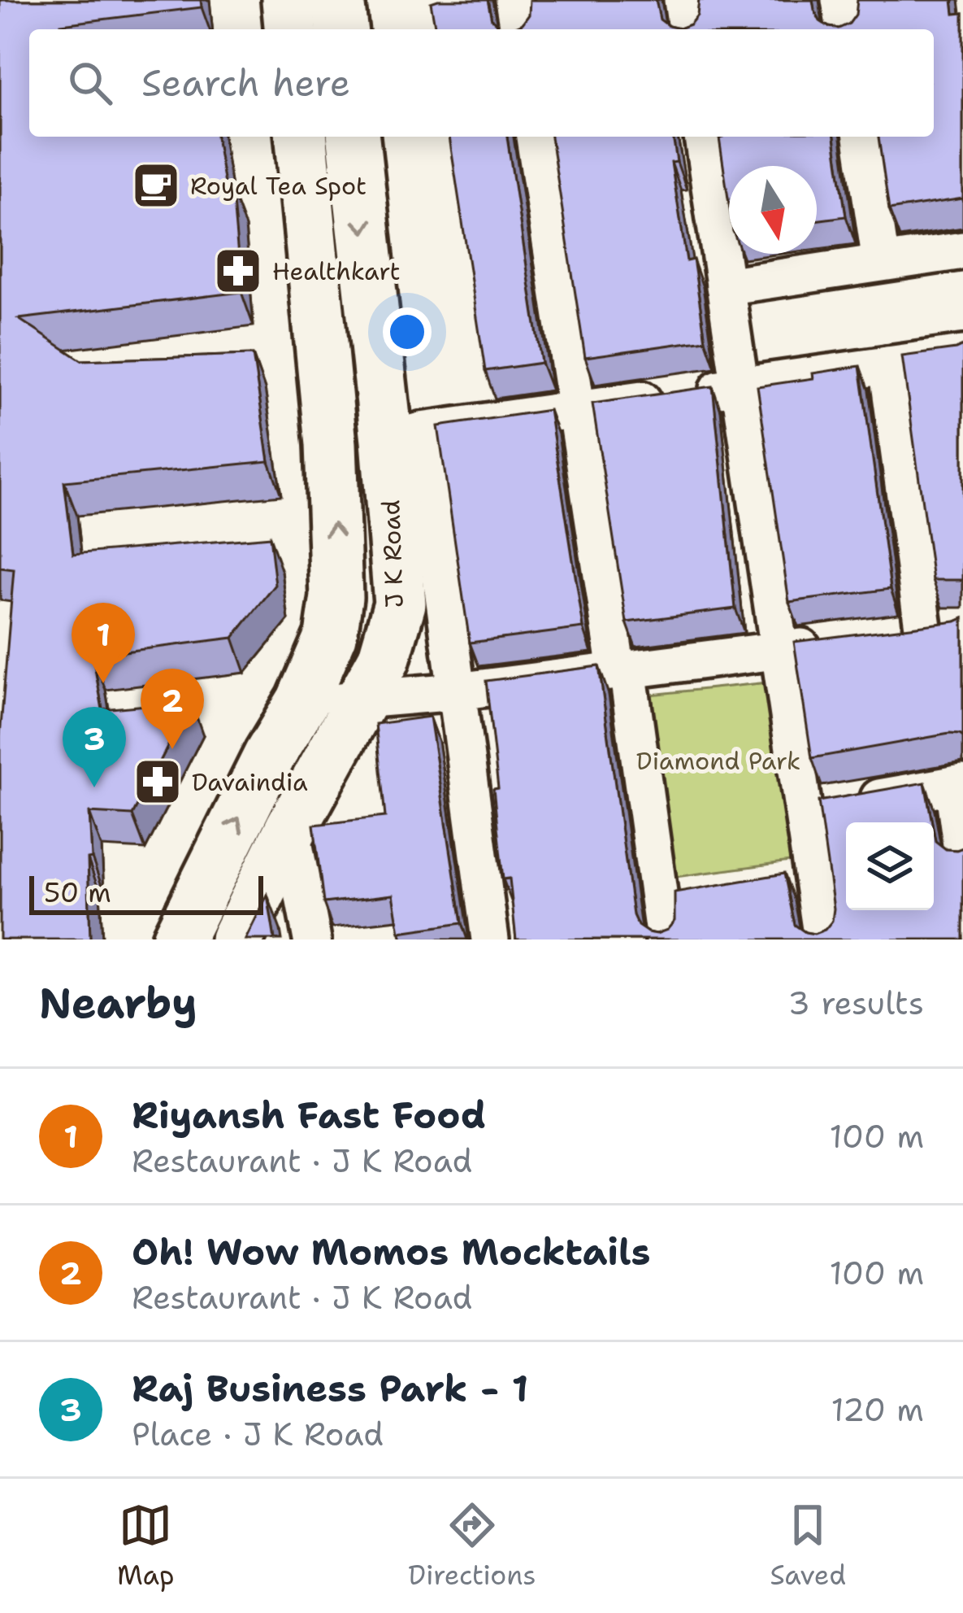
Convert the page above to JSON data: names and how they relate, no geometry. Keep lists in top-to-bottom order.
{
  "streets": {
    "main road": ["J K Road"]
  },
  "parks": ["Diamond Park"],
  "places": {
    "cafe": ["Royal Tea Spot"],
    "pharmacy": ["Healthkart", "Davaindia"]
  },
  "scale_bar": "50 m",
  "north": "bottom",
  "page": {
    "search": "Search here",
    "pins": ["1", "2", "3"],
    "scale": "50 m",
    "heading": ["Nearby", "3 results"],
    "list": [
      {
        "mark": "1",
        "name": "Riyansh Fast Food",
        "note": "Restaurant · J K Road",
        "value": "100 m"
      },
      {
        "mark": "2",
        "name": "Oh! Wow Momos Mocktails",
        "note": "Restaurant · J K Road",
        "value": "100 m"
      },
      {
        "mark": "3",
        "name": "Raj Business Park - 1",
        "note": "Place · J K Road",
        "value": "120 m"
      }
    ],
    "nav": ["Map", "Directions", "Saved"]
  }
}
